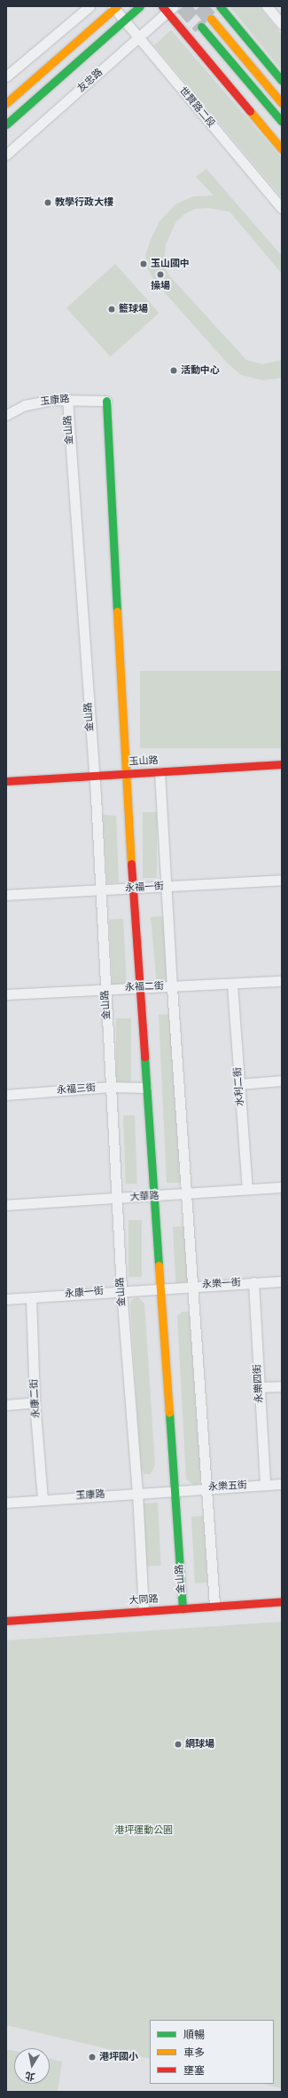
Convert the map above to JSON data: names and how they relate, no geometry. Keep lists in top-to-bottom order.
{
  "streets": {
    "street": [
      "友忠路",
      "世賢路二段",
      "玉康路",
      "金山路",
      "玉山路",
      "永福一街",
      "永福二街",
      "水利二街",
      "永福三街",
      "大華路",
      "永樂一街",
      "永康一街",
      "永樂四街",
      "永康二街",
      "永樂五街",
      "大同路"
    ]
  },
  "crossings": [
    ["友忠路", "世賢路二段"],
    ["玉康路", "金山路"],
    ["玉康路", "永康二街"],
    ["玉康路", "永樂五街"],
    ["金山路", "玉山路"],
    ["金山路", "永福一街"],
    ["金山路", "永福二街"],
    ["金山路", "永福三街"],
    ["金山路", "大華路"],
    ["金山路", "永樂一街"],
    ["金山路", "永康一街"],
    ["金山路", "永樂五街"],
    ["金山路", "大同路"],
    ["永福二街", "水利二街"],
    ["水利二街", "大華路"],
    ["永樂一街", "永康一街"],
    ["永樂一街", "永樂四街"],
    ["永康一街", "永康二街"],
    ["永樂四街", "永樂五街"]
  ],
  "parks": ["港坪運動公園"],
  "places": [
    "教學行政大樓",
    "玉山國中",
    "操場",
    "籃球場",
    "活動中心",
    "網球場",
    "港坪國小"
  ],
  "legend": ["順暢", "車多", "壅塞"],
  "north": "bottom"
}
